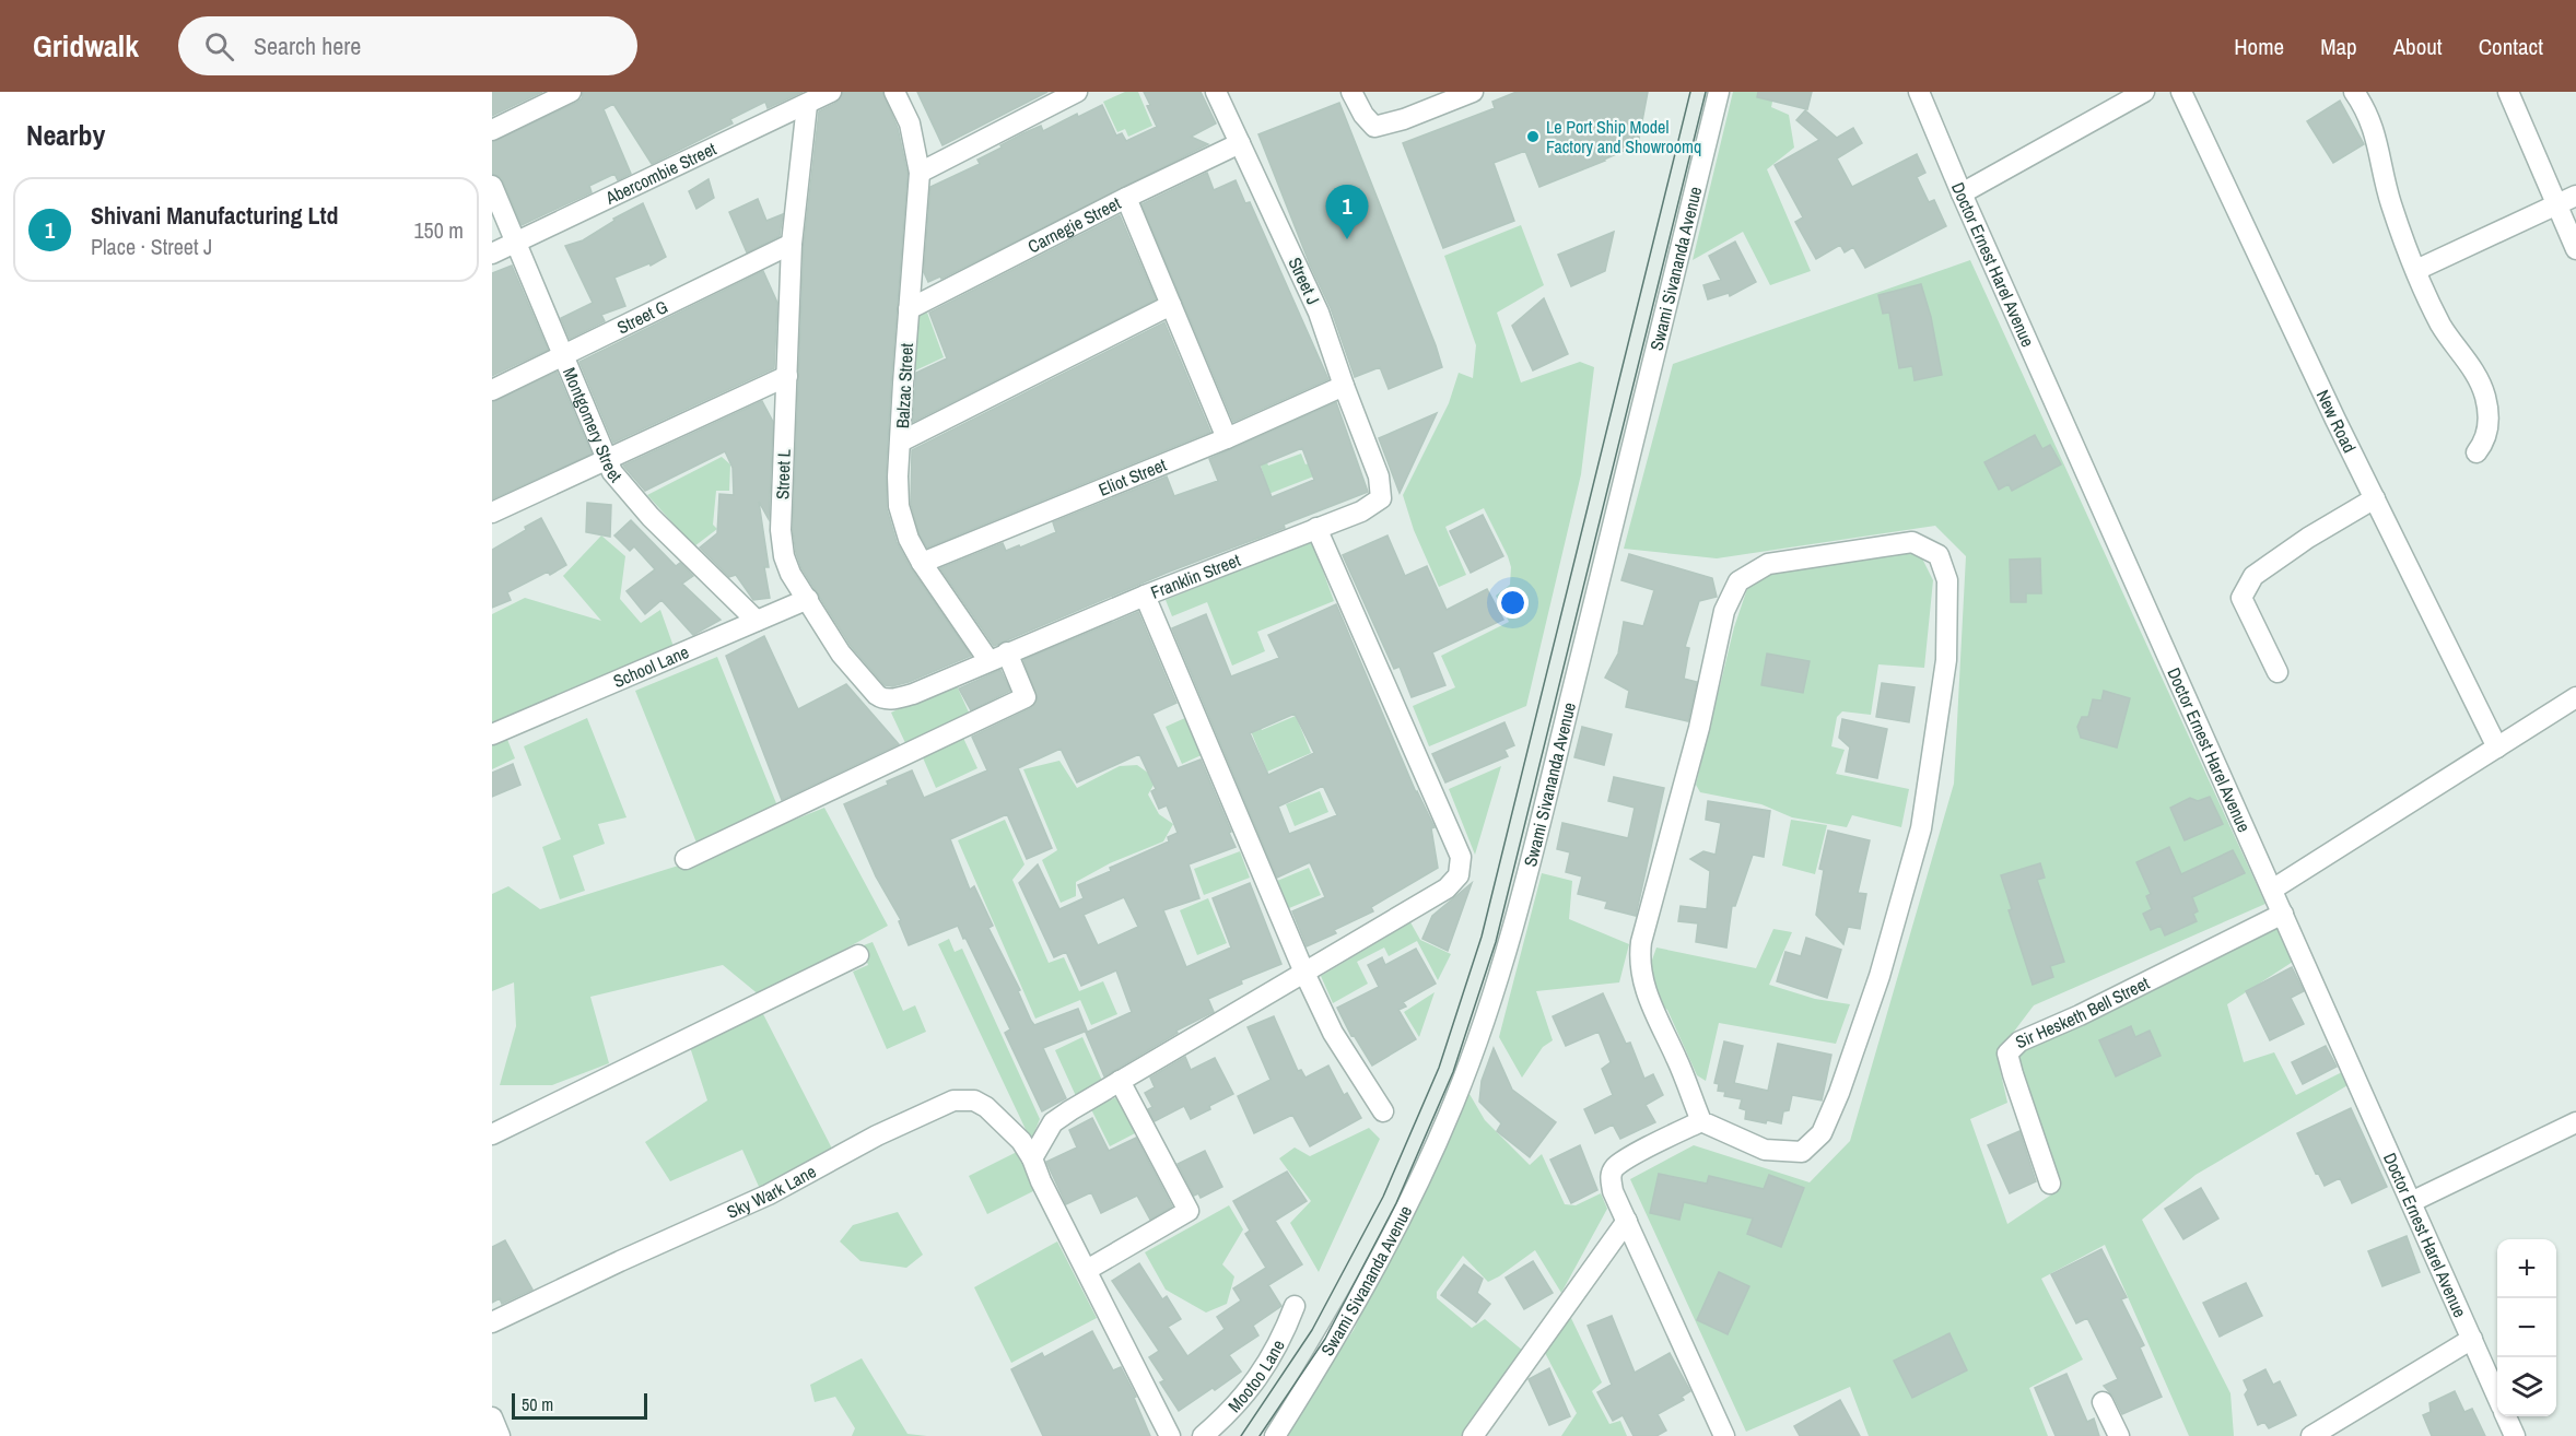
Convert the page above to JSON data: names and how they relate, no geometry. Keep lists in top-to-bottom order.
{
  "streets": {
    "street": [
      "Abercombie Street",
      "Carnegie Street",
      "Doctor Ernest Harel Avenue",
      "Swami Sivananda Avenue",
      "Street J",
      "Street G",
      "Balzac Street",
      "New Road",
      "Montgomery Street",
      "Street L",
      "Eliot Street",
      "Franklin Street",
      "School Lane",
      "Sir Hesketh Bell Street",
      "Sky Wark Lane",
      "Mootoo Lane"
    ]
  },
  "crossings": [
    ["Abercombie Street", "Montgomery Street"],
    ["Abercombie Street", "Street L"],
    ["Carnegie Street", "Street J"],
    ["Carnegie Street", "Balzac Street"],
    ["Doctor Ernest Harel Avenue", "Sir Hesketh Bell Street"],
    ["Street J", "Eliot Street"],
    ["Street J", "Franklin Street"],
    ["Street G", "Montgomery Street"],
    ["Street G", "Street L"],
    ["Balzac Street", "Street L"],
    ["Balzac Street", "Eliot Street"],
    ["Balzac Street", "Franklin Street"],
    ["Montgomery Street", "School Lane"],
    ["Street L", "Franklin Street"],
    ["Street L", "School Lane"]
  ],
  "places": ["Le Port Ship Model Factory and Showroomq"],
  "scale_bar": "50 m",
  "page": {
    "header": "Gridwalk",
    "search": "Search here",
    "nav": [
      "Home",
      "Map",
      "About",
      "Contact"
    ],
    "heading": "Nearby",
    "list": [
      {
        "mark": "1",
        "name": "Shivani Manufacturing Ltd",
        "note": "Place · Street J",
        "value": "150 m"
      }
    ],
    "pins": "1",
    "map_buttons": ["+", "−"],
    "scale": "50 m"
  }
}
